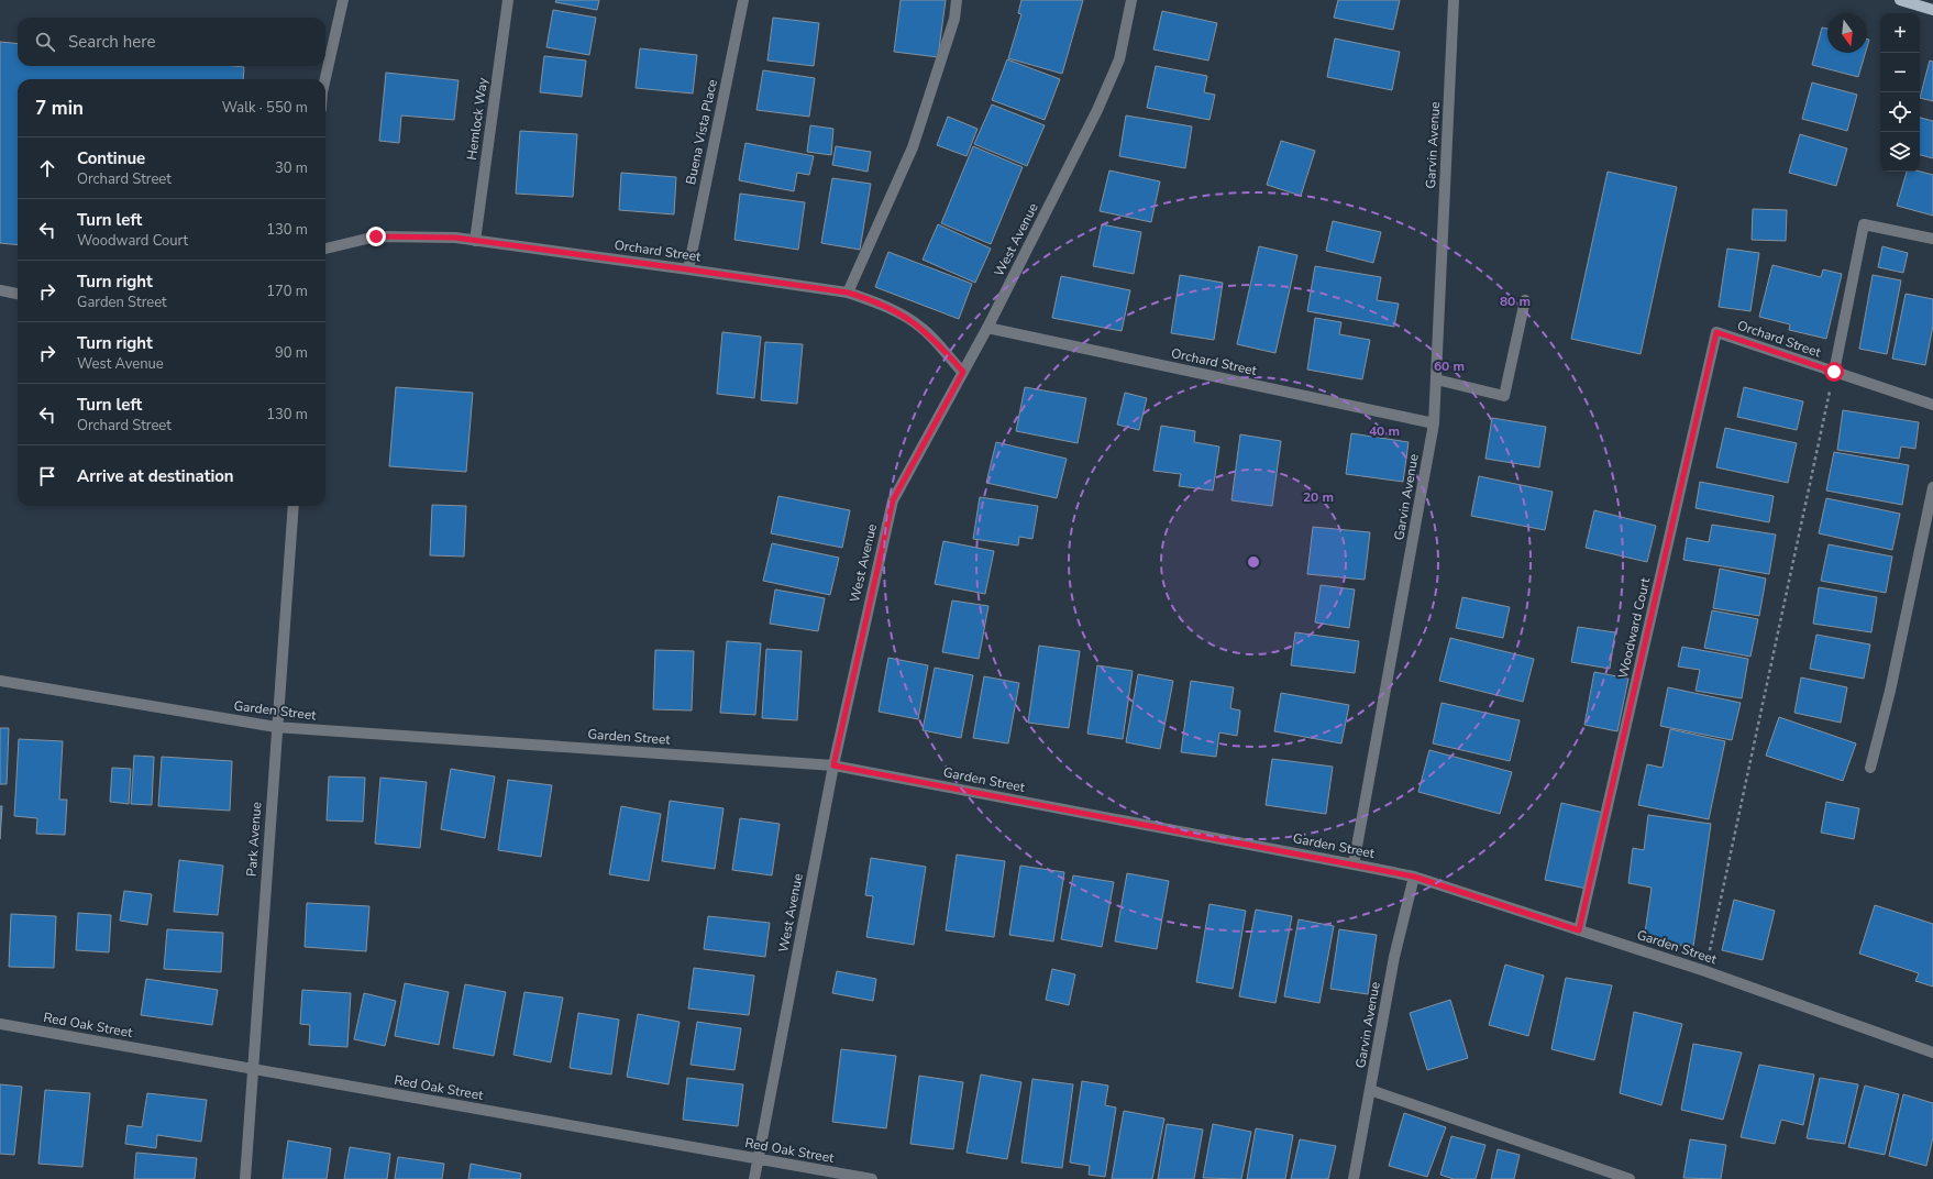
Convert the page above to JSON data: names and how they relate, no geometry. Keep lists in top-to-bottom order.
{
  "streets": {
    "street": [
      "Hemlock Way",
      "Buena Vista Place",
      "Garvin Avenue",
      "West Avenue",
      "Orchard Street",
      "Woodward Court",
      "Garden Street",
      "Park Avenue",
      "Red Oak Street"
    ]
  },
  "crossings": [
    ["Hemlock Way", "Orchard Street"],
    ["Buena Vista Place", "Orchard Street"],
    ["Garvin Avenue", "Orchard Street"],
    ["Garvin Avenue", "Garden Street"],
    ["West Avenue", "Orchard Street"],
    ["West Avenue", "Garden Street"],
    ["West Avenue", "Red Oak Street"],
    ["Orchard Street", "Woodward Court"],
    ["Woodward Court", "Garden Street"],
    ["Garden Street", "Park Avenue"],
    ["Park Avenue", "Red Oak Street"]
  ],
  "north": "bottom",
  "page": {
    "map_buttons": ["+", "−"],
    "search": "Search here",
    "heading": ["7 min", "Walk · 550 m"],
    "list": [
      ["Continue", "Orchard Street", "30 m"],
      ["Turn left", "Woodward Court", "130 m"],
      ["Turn right", "Garden Street", "170 m"],
      ["Turn right", "West Avenue", "90 m"],
      ["Turn left", "Orchard Street", "130 m"],
      "Arrive at destination"
    ]
  },
  "rings": [
    "80 m",
    "60 m",
    "40 m",
    "20 m"
  ]
}
